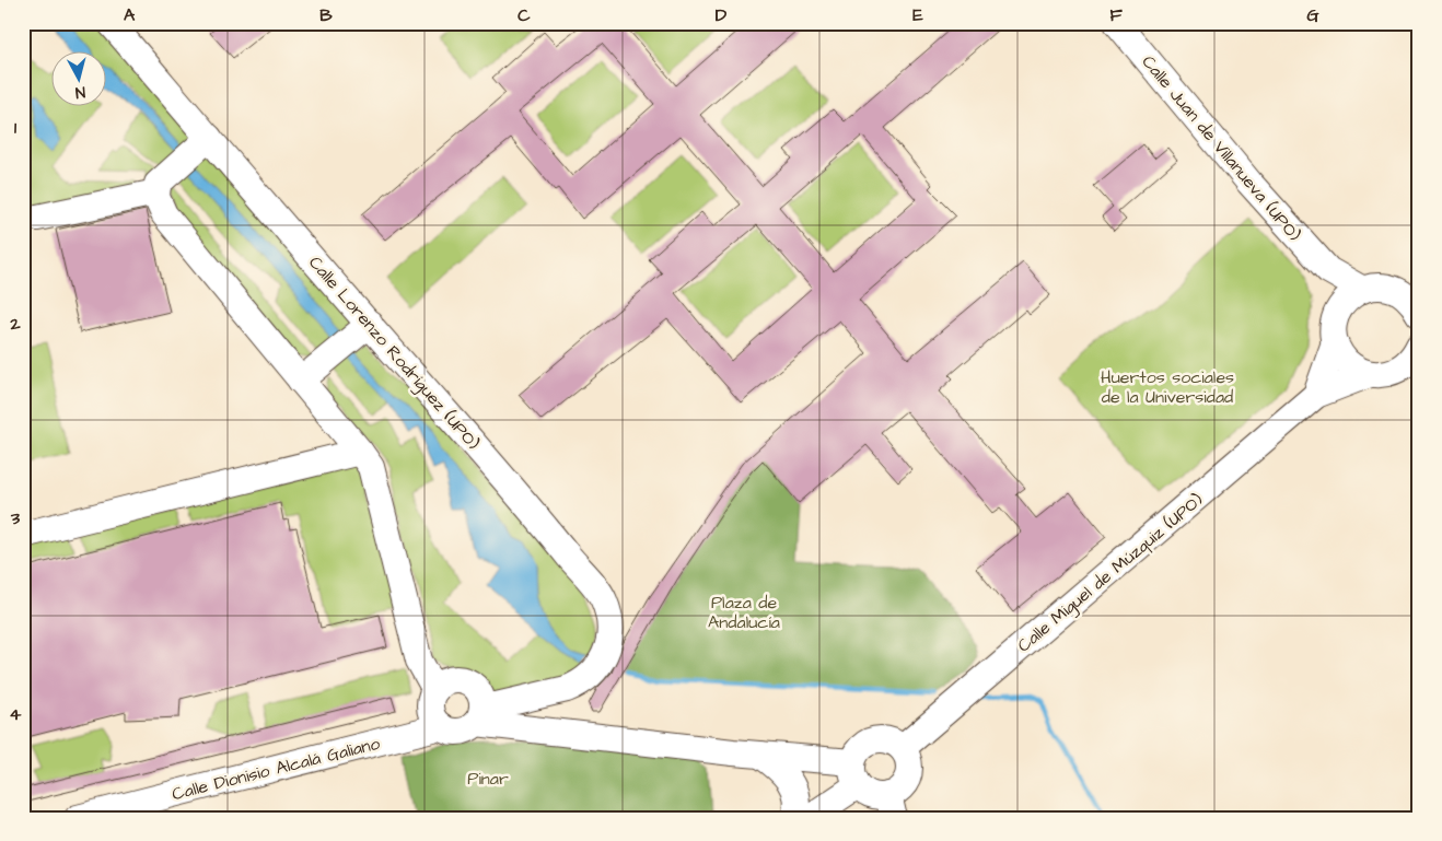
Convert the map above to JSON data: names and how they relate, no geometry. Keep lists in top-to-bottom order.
{
  "streets": {
    "street": [
      "Calle Juan de Villanueva (UPO)",
      "Calle Lorenzo Rodríguez (UPO)",
      "Calle Miguel de Múzquiz (UPO)",
      "Calle Dionisio Alcalá Galiano"
    ]
  },
  "crossings": [
    ["Calle Lorenzo Rodríguez (UPO)", "Calle Dionisio Alcalá Galiano"]
  ],
  "parks": ["Huertos sociales de la Universidad", "Plaza de Andalucía", "Pinar"],
  "north": "bottom",
  "grid": {
    "columns": [
      "A",
      "B",
      "C",
      "D",
      "E",
      "F",
      "G"
    ],
    "rows": [
      "1",
      "2",
      "3",
      "4"
    ]
  }
}
